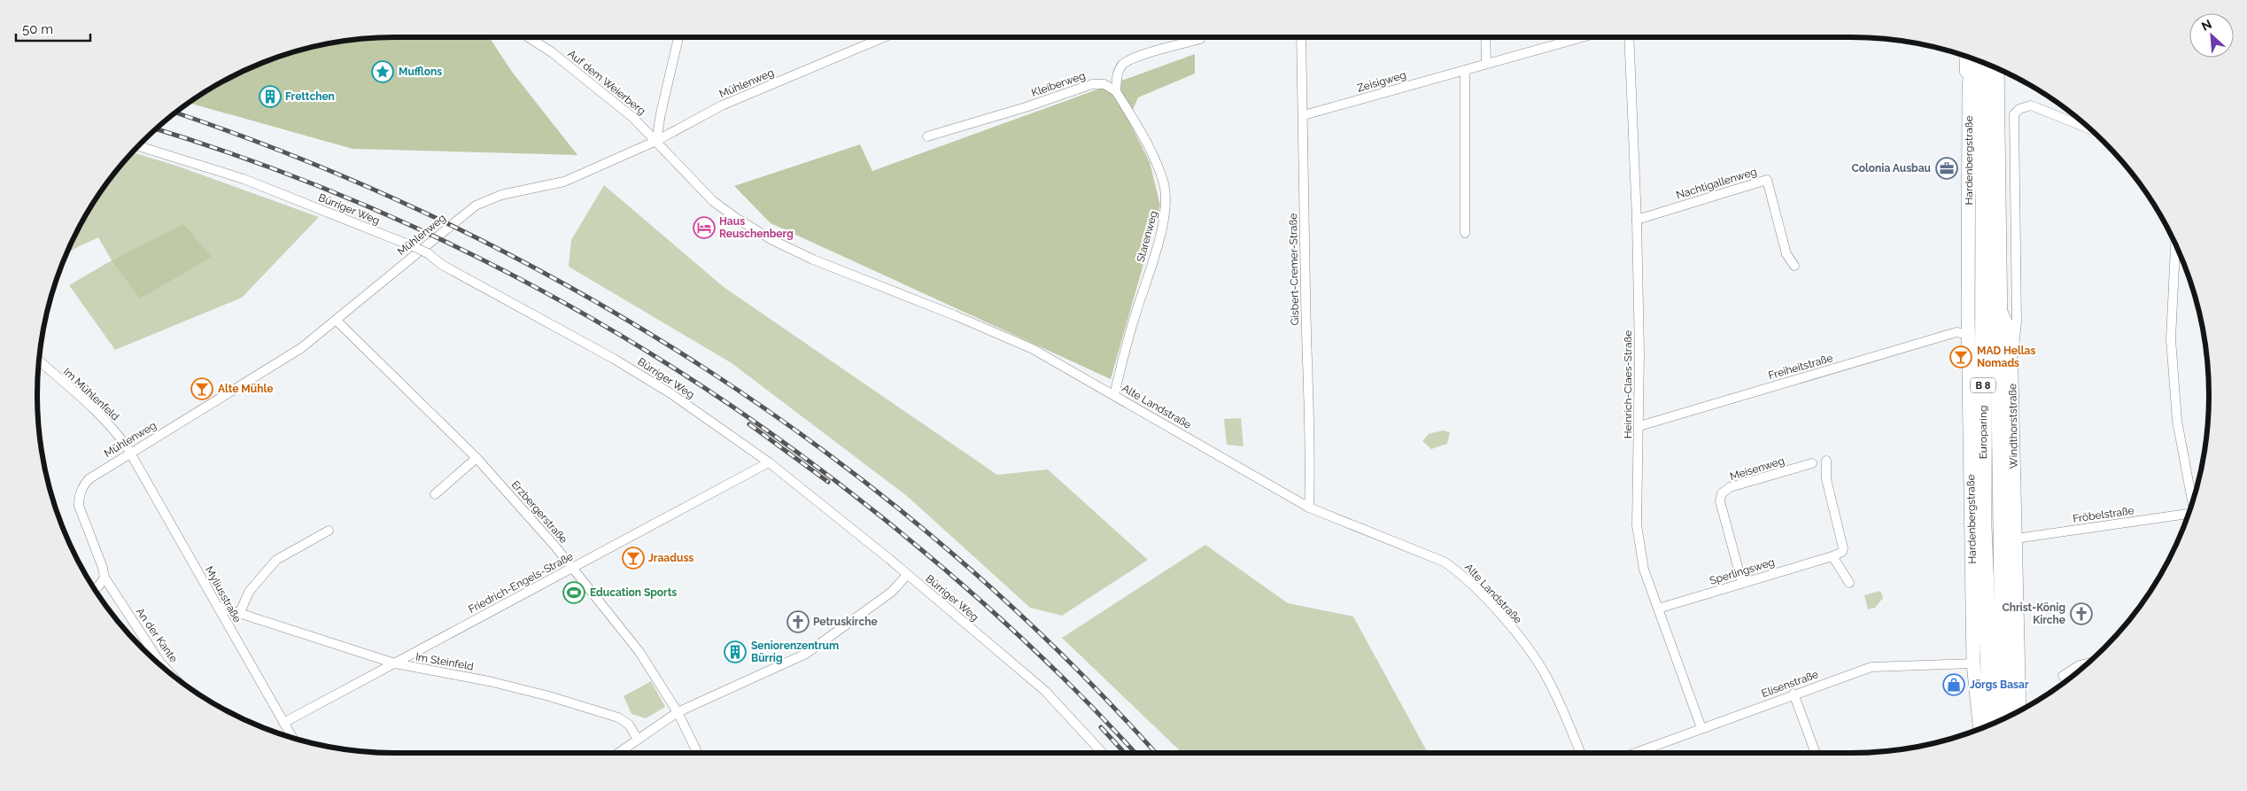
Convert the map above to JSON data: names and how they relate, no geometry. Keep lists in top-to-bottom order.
{
  "streets": {
    "highway": ["B 8", "Europaring"],
    "main road": ["Hardenbergstraße", "Windthorststraße"],
    "street": [
      "Zeisigweg",
      "Auf dem Weierberg",
      "Mühlenweg",
      "Kleiberweg",
      "Nachtigallenweg",
      "Bürriger Weg",
      "Starenweg",
      "Gisbert-Cremer-Straße",
      "Freiheitstraße",
      "Heinrich-Claes-Straße",
      "Im Mühlenfeld",
      "Alte Landstraße",
      "Meisenweg",
      "Erzbergerstraße",
      "Fröbelstraße",
      "Sperlingsweg",
      "Friedrich-Engels-Straße",
      "Myliusstraße",
      "An der Kante",
      "Im Steinfeld",
      "Elisenstraße"
    ]
  },
  "crossings": [
    ["Zeisigweg", "Gisbert-Cremer-Straße"],
    ["Auf dem Weierberg", "Mühlenweg"],
    ["Auf dem Weierberg", "Alte Landstraße"],
    ["Mühlenweg", "Im Mühlenfeld"],
    ["Mühlenweg", "Alte Landstraße"],
    ["Mühlenweg", "Erzbergerstraße"],
    ["Mühlenweg", "Myliusstraße"],
    ["Mühlenweg", "An der Kante"],
    ["Kleiberweg", "Starenweg"],
    ["Hardenbergstraße", "Freiheitstraße"],
    ["Hardenbergstraße", "Elisenstraße"],
    ["Nachtigallenweg", "Heinrich-Claes-Straße"],
    ["Bürriger Weg", "Friedrich-Engels-Straße"],
    ["Starenweg", "Alte Landstraße"],
    ["Gisbert-Cremer-Straße", "Alte Landstraße"],
    ["Freiheitstraße", "Heinrich-Claes-Straße"],
    ["Heinrich-Claes-Straße", "Sperlingsweg"],
    ["Heinrich-Claes-Straße", "Elisenstraße"],
    ["Im Mühlenfeld", "Myliusstraße"],
    ["Windthorststraße", "Fröbelstraße"],
    ["Meisenweg", "Sperlingsweg"],
    ["Erzbergerstraße", "Friedrich-Engels-Straße"],
    ["Friedrich-Engels-Straße", "Myliusstraße"],
    ["Friedrich-Engels-Straße", "Im Steinfeld"],
    ["Myliusstraße", "Im Steinfeld"]
  ],
  "places": {
    "place": ["Mufflons"],
    "building": ["Frettchen", "Seniorenzentrum Bürrig"],
    "office": ["Colonia Ausbau"],
    "hotel": ["Haus Reuschenberg"],
    "bar": ["MAD Hellas Nomads", "Alte Mühle", "Jraaduss"],
    "sports": ["Education Sports"],
    "church": ["Christ-König Kirche", "Petruskirche"],
    "shop": ["Jörgs Basar"]
  },
  "scale_bar": "50 m",
  "north": "top left"
}
